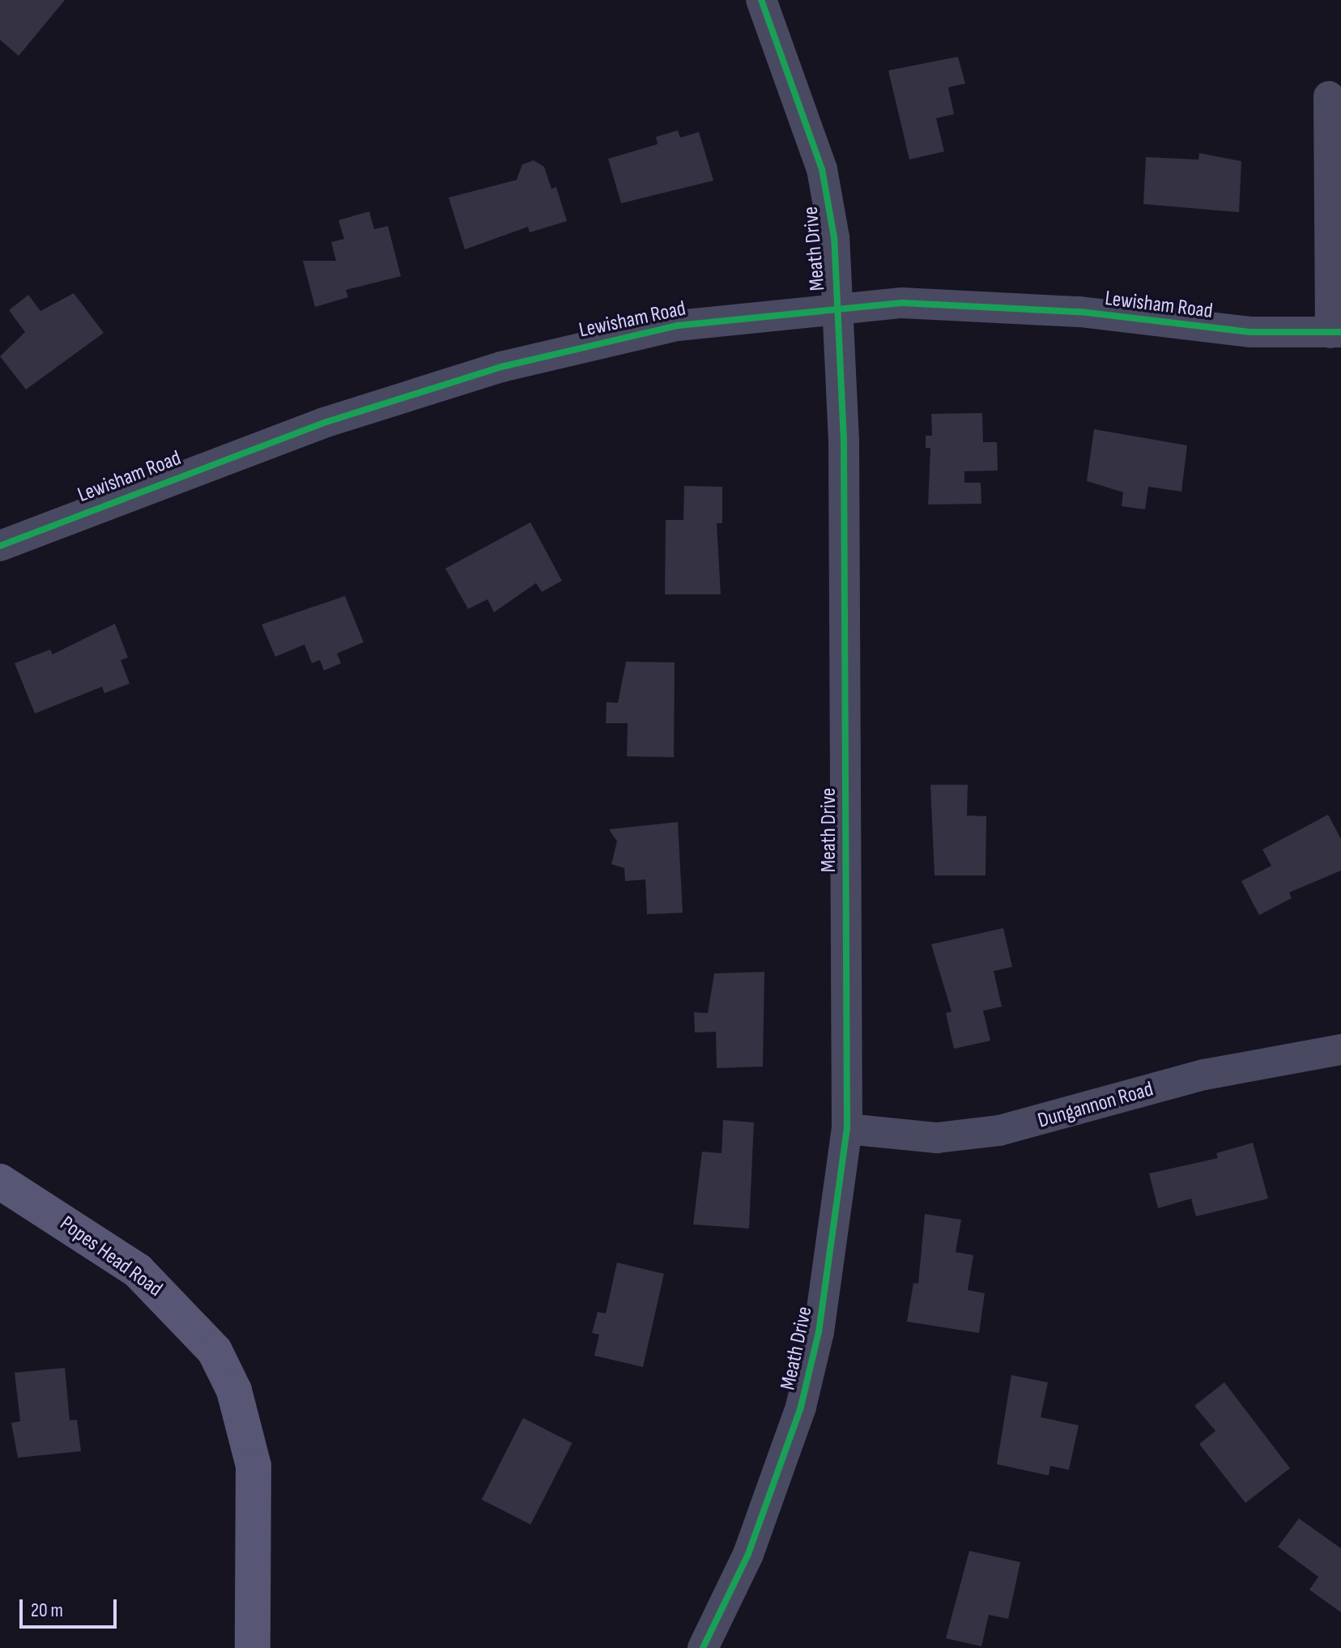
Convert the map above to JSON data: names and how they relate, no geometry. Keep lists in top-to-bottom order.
{
  "streets": {
    "street": [
      "Meath Drive",
      "Lewisham Road",
      "Dungannon Road",
      "Popes Head Road"
    ]
  },
  "crossings": [
    ["Meath Drive", "Lewisham Road"],
    ["Meath Drive", "Dungannon Road"]
  ],
  "scale_bar": "20 m"
}
